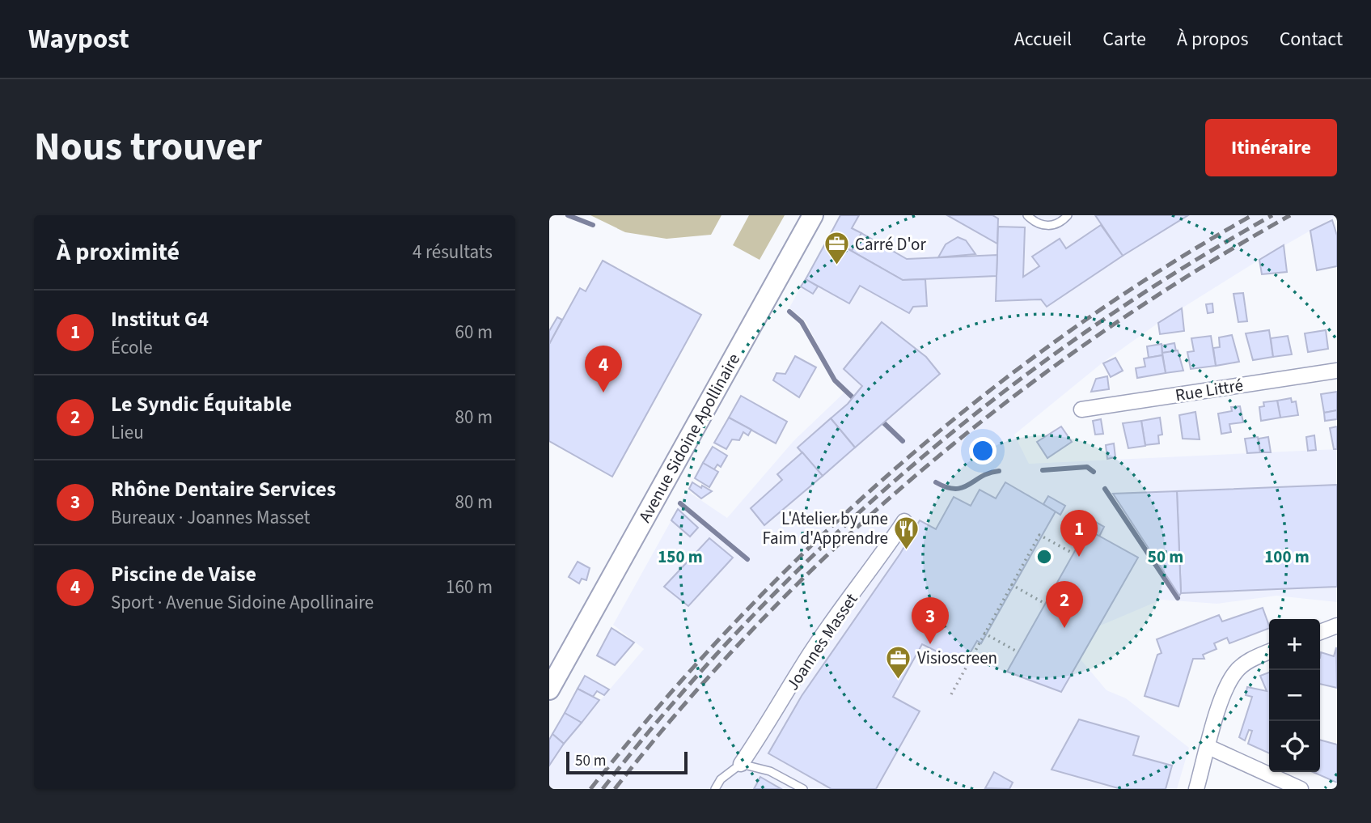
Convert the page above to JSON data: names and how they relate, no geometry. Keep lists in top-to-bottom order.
{
  "streets": {
    "main road": ["Avenue Sidoine Apollinaire"],
    "street": ["Rue Littré", "Joannes Masset"]
  },
  "places": {
    "office": ["Carré D'or", "Visioscreen"],
    "restaurant": ["L'Atelier by une Faim d'Apprendre"]
  },
  "scale_bar": "50 m",
  "page": {
    "header": "Waypost",
    "nav": [
      "Accueil",
      "Carte",
      "À propos",
      "Contact"
    ],
    "title": "Nous trouver",
    "buttons": "Itinéraire",
    "heading": ["À proximité", "4 résultats"],
    "list": [
      {
        "mark": "1",
        "name": "Institut G4",
        "note": "École",
        "value": "60 m"
      },
      {
        "mark": "2",
        "name": "Le Syndic Équitable",
        "note": "Lieu",
        "value": "80 m"
      },
      {
        "mark": "3",
        "name": "Rhône Dentaire Services",
        "note": "Bureaux · Joannes Masset",
        "value": "80 m"
      },
      {
        "mark": "4",
        "name": "Piscine de Vaise",
        "note": "Sport · Avenue Sidoine Apollinaire",
        "value": "160 m"
      }
    ],
    "pins": [
      "4",
      "1",
      "2",
      "3"
    ],
    "map_buttons": ["+", "−"],
    "scale": "50 m"
  },
  "rings": ["50 m", "100 m", "150 m"]
}
